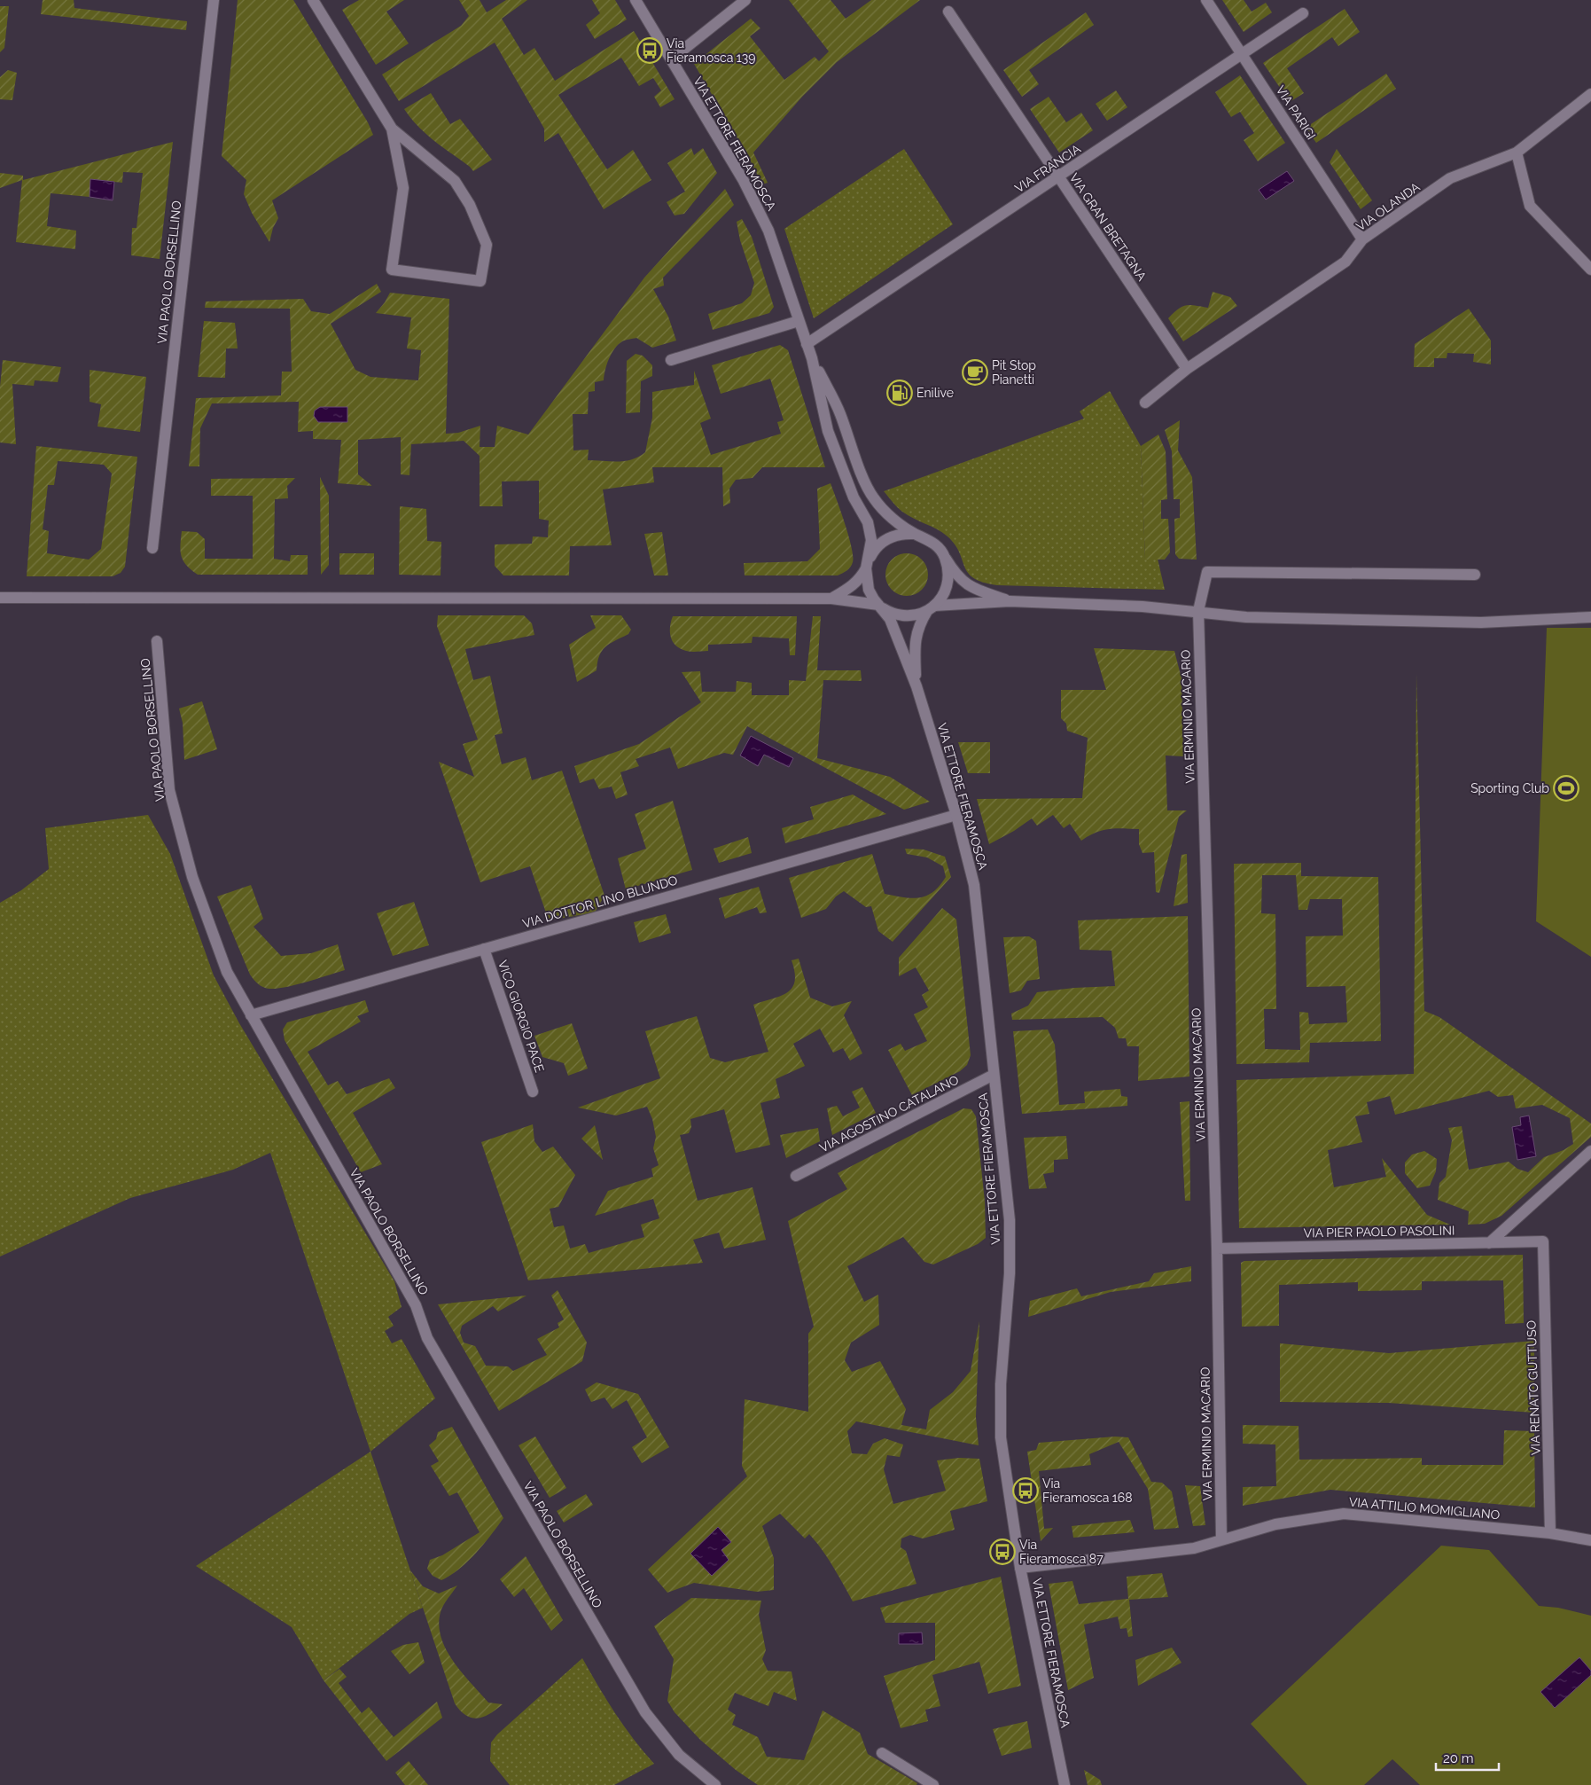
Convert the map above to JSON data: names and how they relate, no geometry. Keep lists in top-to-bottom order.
{
  "streets": {
    "street": [
      "VIA PARIGI",
      "VIA ETTORE FIERAMOSCA",
      "VIA FRANCIA",
      "VIA OLANDA",
      "VIA GRAN BRETAGNA",
      "VIA PAOLO BORSELLINO",
      "VIA ERMINIO MACARIO",
      "VIA DOTTOR LINO BLUNDO",
      "VICO GIORGIO PACE",
      "VIA AGOSTINO CATALANO",
      "VIA PIER PAOLO PASOLINI",
      "VIA RENATO GUTTUSO",
      "VIA ATTILIO MOMIGLIANO"
    ]
  },
  "crossings": [
    ["VIA PARIGI", "VIA FRANCIA"],
    ["VIA PARIGI", "VIA OLANDA"],
    ["VIA ETTORE FIERAMOSCA", "VIA FRANCIA"],
    ["VIA ETTORE FIERAMOSCA", "VIA DOTTOR LINO BLUNDO"],
    ["VIA ETTORE FIERAMOSCA", "VIA AGOSTINO CATALANO"],
    ["VIA ETTORE FIERAMOSCA", "VIA ATTILIO MOMIGLIANO"],
    ["VIA FRANCIA", "VIA GRAN BRETAGNA"],
    ["VIA OLANDA", "VIA GRAN BRETAGNA"],
    ["VIA PAOLO BORSELLINO", "VIA DOTTOR LINO BLUNDO"],
    ["VIA ERMINIO MACARIO", "VIA PIER PAOLO PASOLINI"],
    ["VIA ERMINIO MACARIO", "VIA ATTILIO MOMIGLIANO"],
    ["VIA DOTTOR LINO BLUNDO", "VICO GIORGIO PACE"],
    ["VIA PIER PAOLO PASOLINI", "VIA RENATO GUTTUSO"],
    ["VIA RENATO GUTTUSO", "VIA ATTILIO MOMIGLIANO"]
  ],
  "places": {
    "bus stop": ["Via Fieramosca 139", "Via Fieramosca 168", "Via Fieramosca 87"],
    "cafe": ["Pit Stop Pianetti"],
    "fuel station": ["Enilive"],
    "sports": ["Sporting Club"]
  },
  "scale_bar": "20 m"
}
